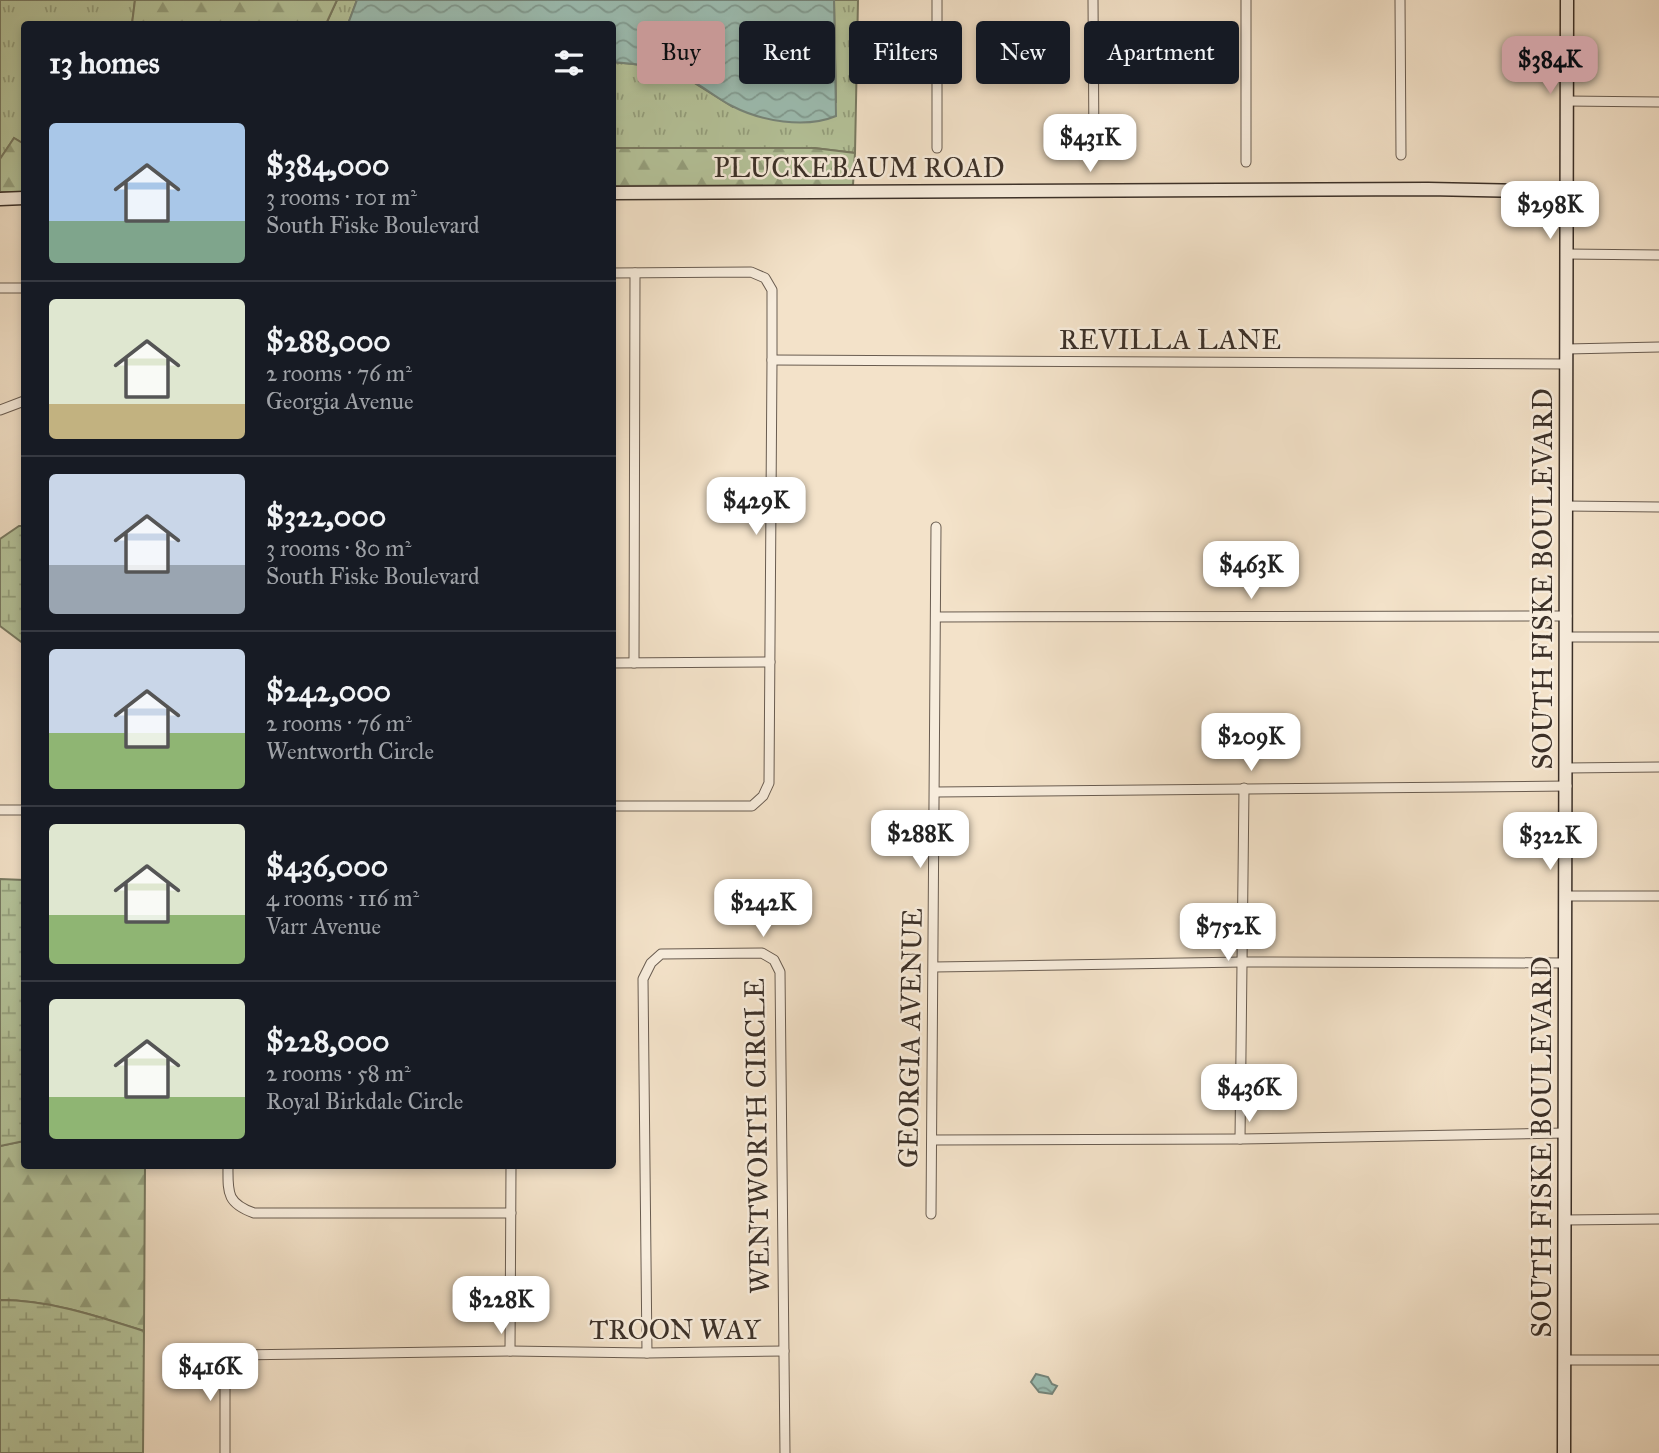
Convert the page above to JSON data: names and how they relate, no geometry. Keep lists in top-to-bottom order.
{
  "streets": {
    "main road": ["PLUCKEBAUM ROAD", "SOUTH FISKE BOULEVARD"],
    "street": [
      "REVILLA LANE",
      "GEORGIA AVENUE",
      "WENTWORTH CIRCLE",
      "TROON WAY"
    ]
  },
  "crossings": [
    ["PLUCKEBAUM ROAD", "SOUTH FISKE BOULEVARD"],
    ["REVILLA LANE", "SOUTH FISKE BOULEVARD"],
    ["WENTWORTH CIRCLE", "TROON WAY"]
  ],
  "page": {
    "chip": [
      "Buy",
      "Rent",
      "Filters",
      "New",
      "Apartment"
    ],
    "heading": "13 homes",
    "price": [
      "$384K",
      "$431K",
      "$298K",
      "$429K",
      "$463K",
      "$209K",
      "$288K",
      "$322K",
      "$242K",
      "$752K",
      "$436K",
      "$228K",
      "$416K"
    ],
    "list": [
      {
        "name": "$384,000",
        "note": "3 rooms · 101 m² · South Fiske Boulevard"
      },
      {
        "name": "$288,000",
        "note": "2 rooms · 76 m² · Georgia Avenue"
      },
      {
        "name": "$322,000",
        "note": "3 rooms · 80 m² · South Fiske Boulevard"
      },
      {
        "name": "$242,000",
        "note": "2 rooms · 76 m² · Wentworth Circle"
      },
      {
        "name": "$436,000",
        "note": "4 rooms · 116 m² · Varr Avenue"
      },
      {
        "name": "$228,000",
        "note": "2 rooms · 58 m² · Royal Birkdale Circle"
      }
    ]
  }
}
